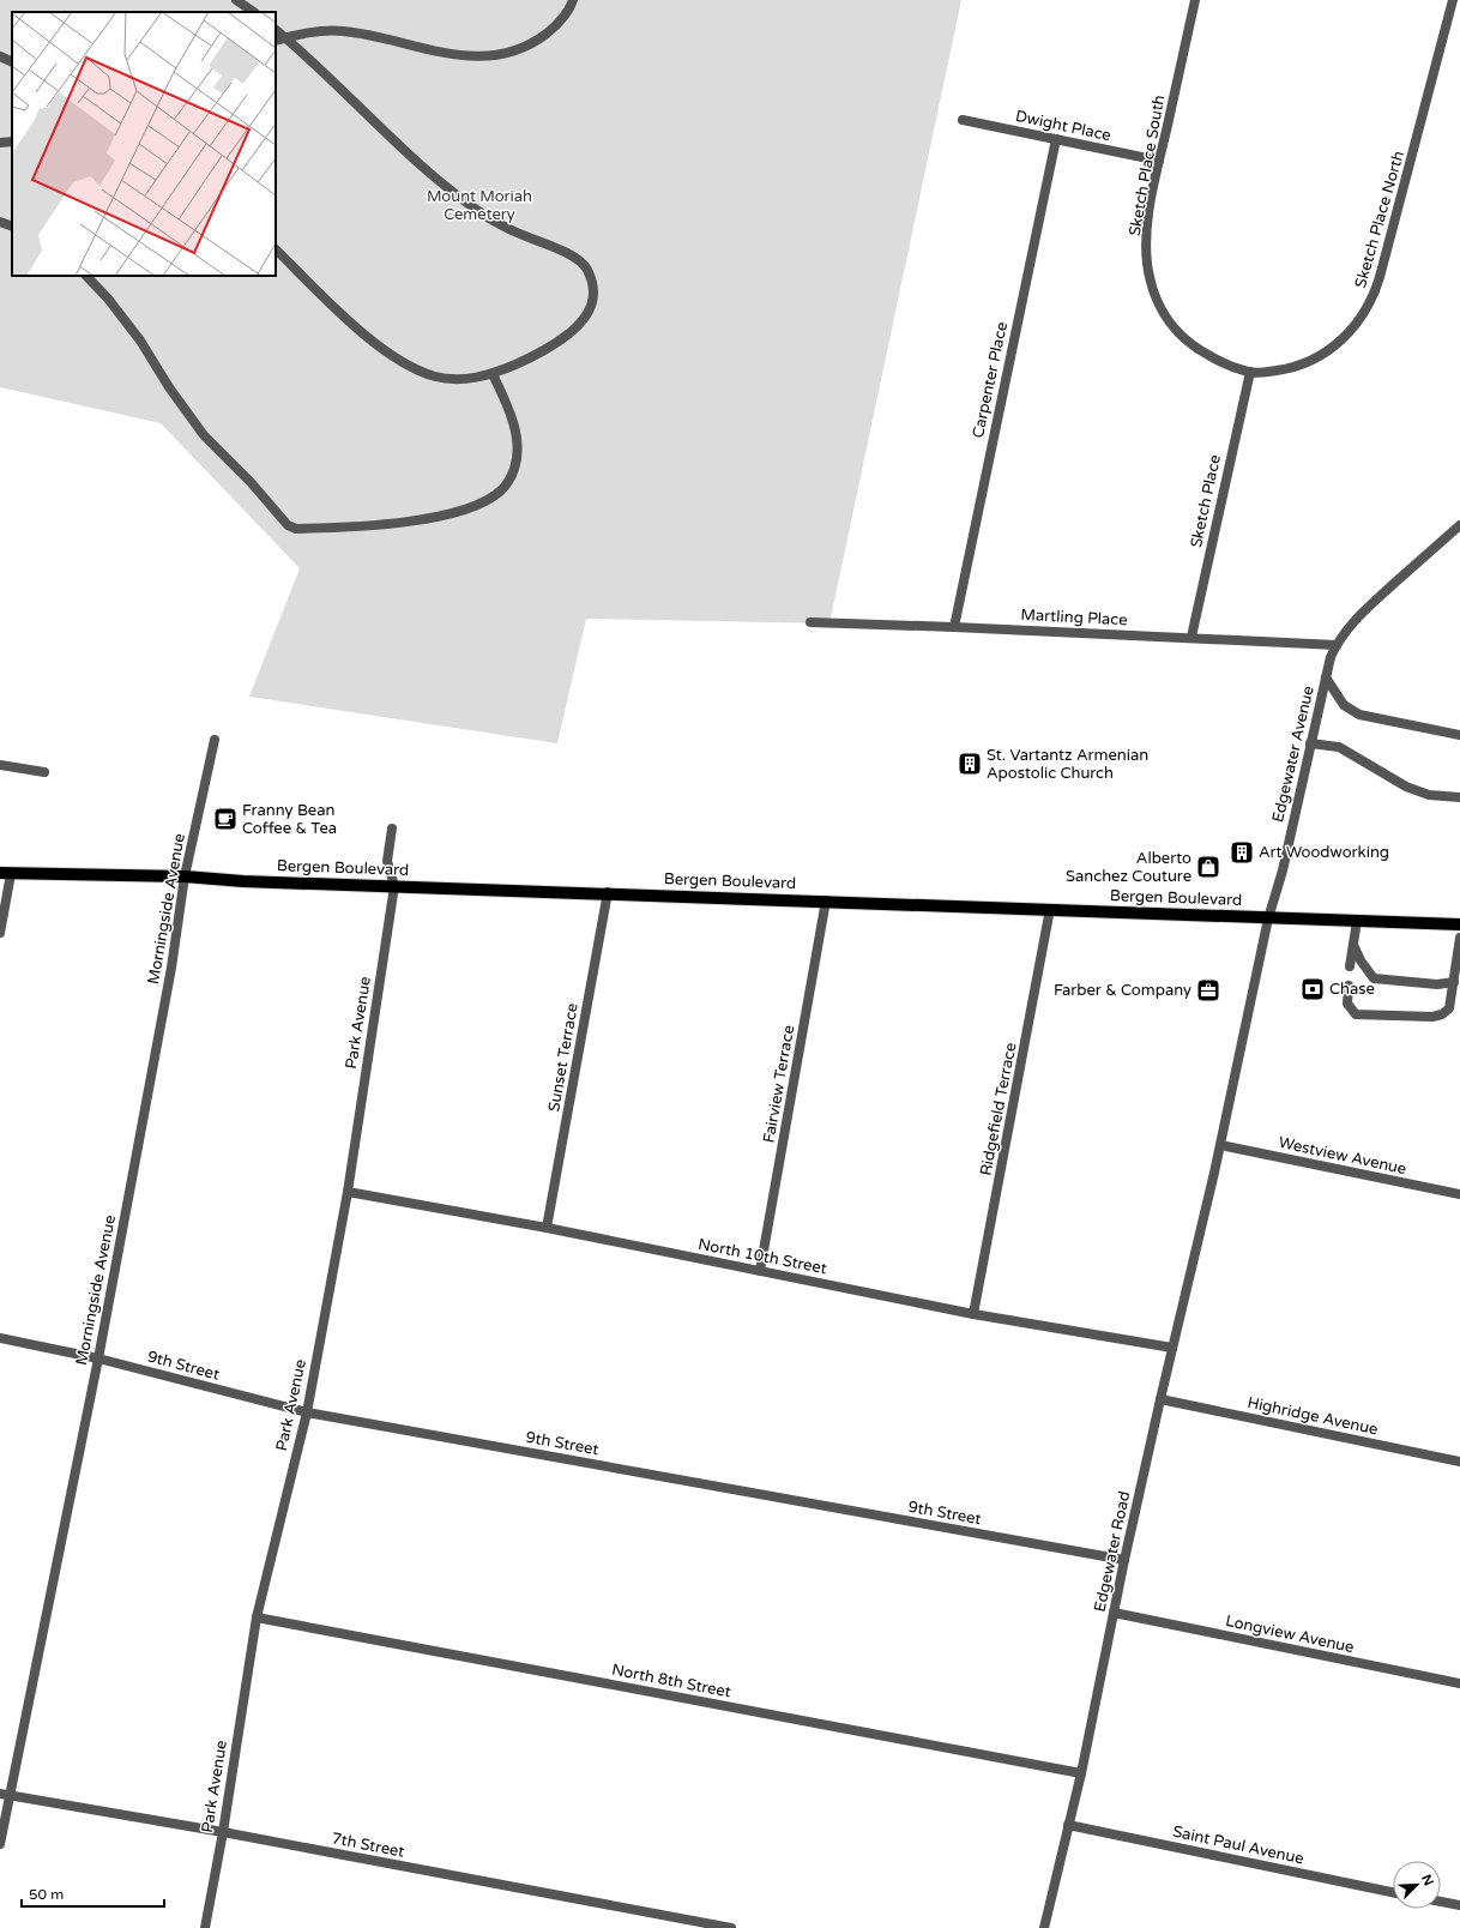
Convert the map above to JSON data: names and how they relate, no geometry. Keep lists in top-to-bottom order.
{
  "streets": {
    "main road": ["Bergen Boulevard"],
    "street": [
      "Dwight Place",
      "Sketch Place South",
      "Sketch Place North",
      "Carpenter Place",
      "Sketch Place",
      "Martling Place",
      "Edgewater Avenue",
      "Morningside Avenue",
      "Park Avenue",
      "Sunset Terrace",
      "Fairview Terrace",
      "Ridgefield Terrace",
      "Westview Avenue",
      "North 10th Street",
      "9th Street",
      "Highridge Avenue",
      "Edgewater Road",
      "Longview Avenue",
      "North 8th Street",
      "7th Street",
      "Saint Paul Avenue"
    ]
  },
  "crossings": [
    ["Dwight Place", "Sketch Place South"],
    ["Dwight Place", "Carpenter Place"],
    ["Sketch Place South", "Sketch Place North"],
    ["Sketch Place South", "Sketch Place"],
    ["Sketch Place North", "Sketch Place"],
    ["Carpenter Place", "Martling Place"],
    ["Sketch Place", "Martling Place"],
    ["Martling Place", "Edgewater Avenue"],
    ["Edgewater Avenue", "Bergen Boulevard"],
    ["Edgewater Avenue", "Westview Avenue"],
    ["Edgewater Avenue", "Edgewater Road"],
    ["Bergen Boulevard", "Morningside Avenue"],
    ["Bergen Boulevard", "Park Avenue"],
    ["Bergen Boulevard", "Sunset Terrace"],
    ["Bergen Boulevard", "Fairview Terrace"],
    ["Bergen Boulevard", "Ridgefield Terrace"],
    ["Morningside Avenue", "9th Street"],
    ["Morningside Avenue", "7th Street"],
    ["Park Avenue", "North 10th Street"],
    ["Park Avenue", "9th Street"],
    ["Park Avenue", "North 8th Street"],
    ["Park Avenue", "7th Street"],
    ["Sunset Terrace", "North 10th Street"],
    ["Fairview Terrace", "North 10th Street"],
    ["Ridgefield Terrace", "North 10th Street"],
    ["North 10th Street", "Edgewater Road"],
    ["9th Street", "Edgewater Road"],
    ["Highridge Avenue", "Edgewater Road"],
    ["Edgewater Road", "Longview Avenue"],
    ["Edgewater Road", "North 8th Street"],
    ["Edgewater Road", "Saint Paul Avenue"]
  ],
  "parks": ["Mount Moriah Cemetery"],
  "places": {
    "building": ["St. Vartantz Armenian Apostolic Church", "Art Woodworking"],
    "cafe": ["Franny Bean Coffee & Tea"],
    "shop": ["Alberto Sanchez Couture"],
    "bank": ["Chase"],
    "office": ["Farber & Company"]
  },
  "scale_bar": "50 m",
  "north": "top right"
}
